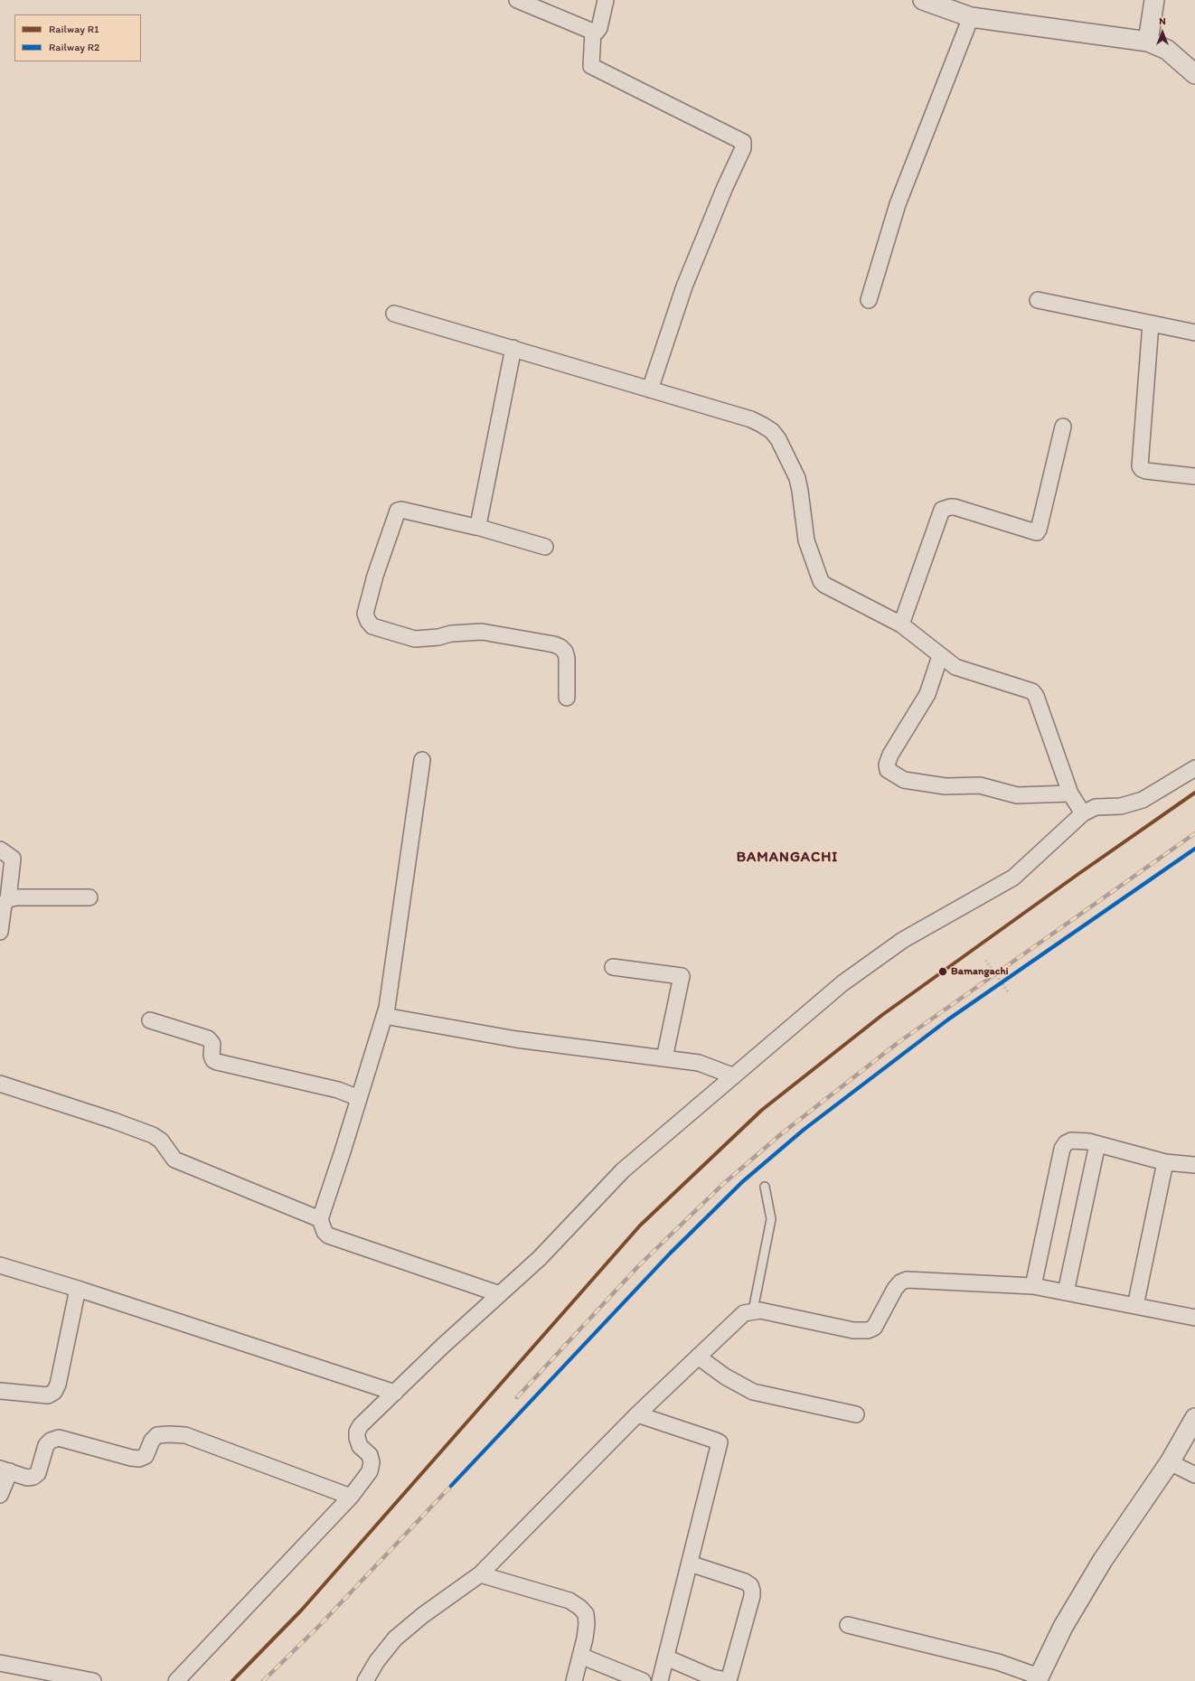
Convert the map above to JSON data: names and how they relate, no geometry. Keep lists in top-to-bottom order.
{
  "districts": ["BAMANGACHI"],
  "places": ["Bamangachi"],
  "lines": ["rail line R1", "rail line R2"],
  "legend": ["Railway R1", "Railway R2"],
  "north": "top"
}
